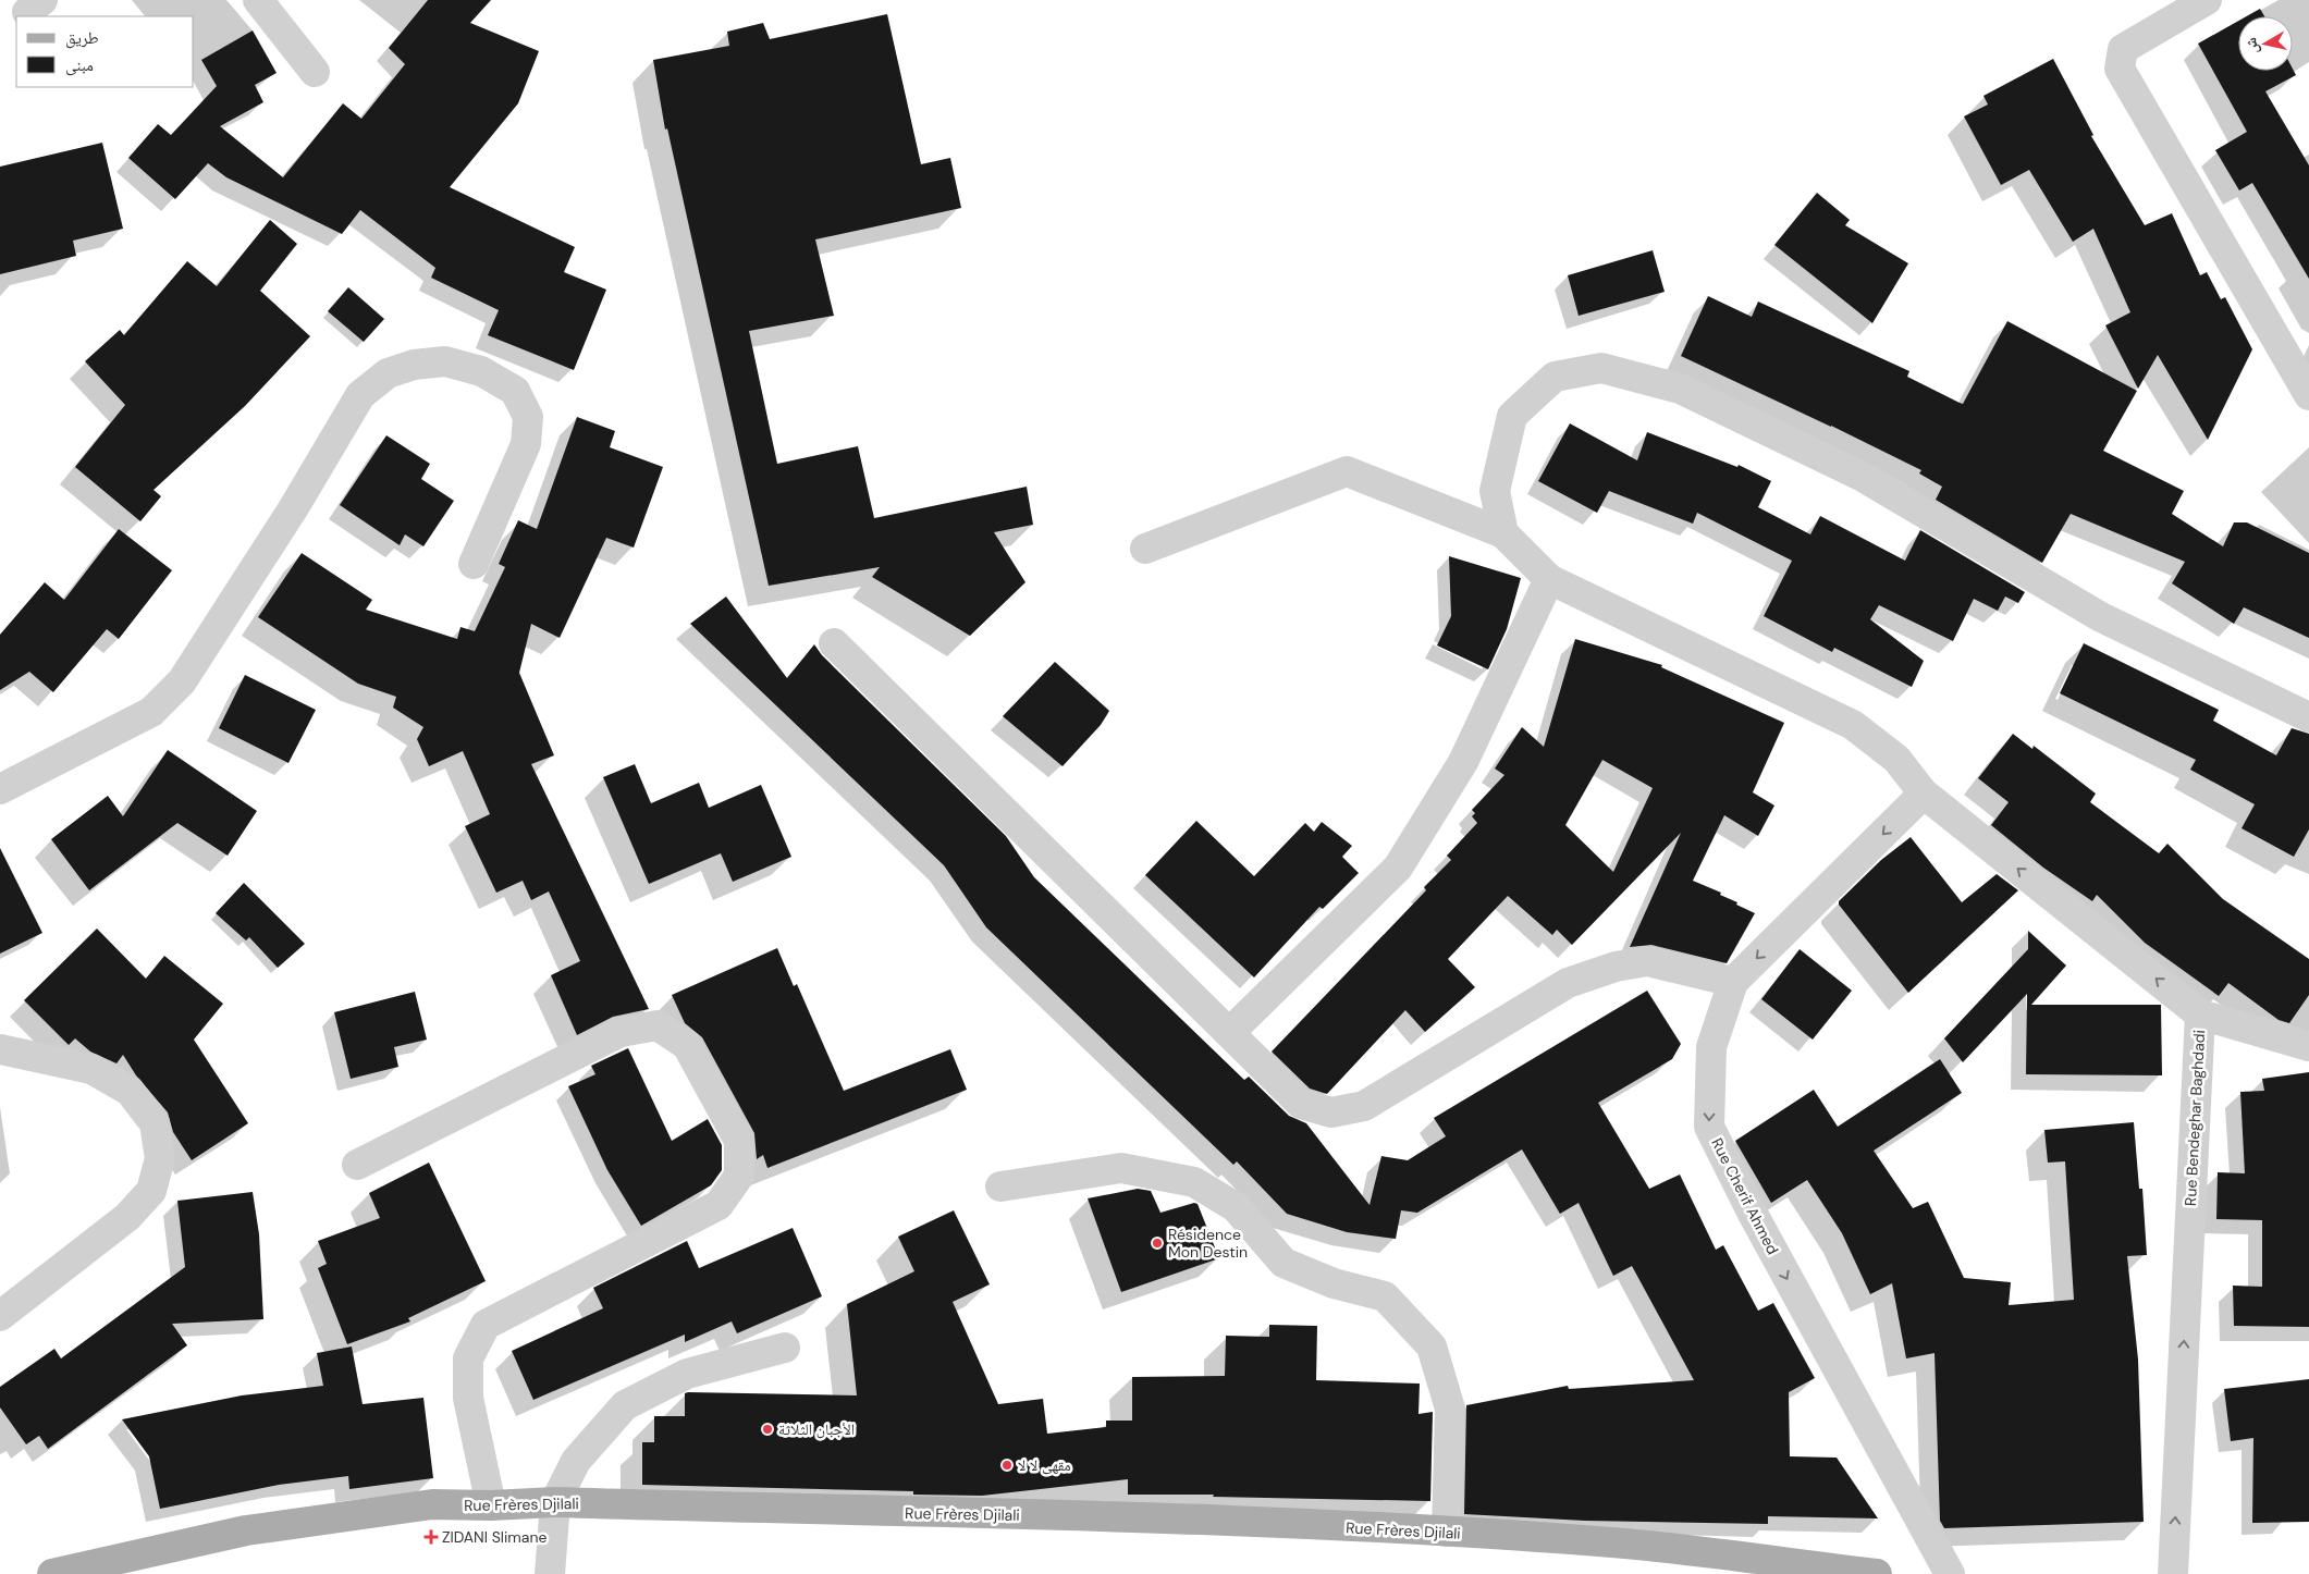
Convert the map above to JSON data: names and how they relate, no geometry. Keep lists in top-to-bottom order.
{
  "streets": {
    "main road": ["Rue Frères Djilali"],
    "street": ["Rue Bendeghar Baghdadi", "Rue Cherif Ahmed"]
  },
  "crossings": [
    ["Rue Bendeghar Baghdadi", "Rue Cherif Ahmed"]
  ],
  "one_way": ["Rue Bendeghar Baghdadi", "Rue Cherif Ahmed"],
  "places": {
    "other": ["Résidence Mon Destin", "الأجبان الثلاثة", "مقهى لا لا"],
    "health": ["ZIDANI Slimane"]
  },
  "legend": ["طريق", "مبنى"],
  "north": "left"
}
